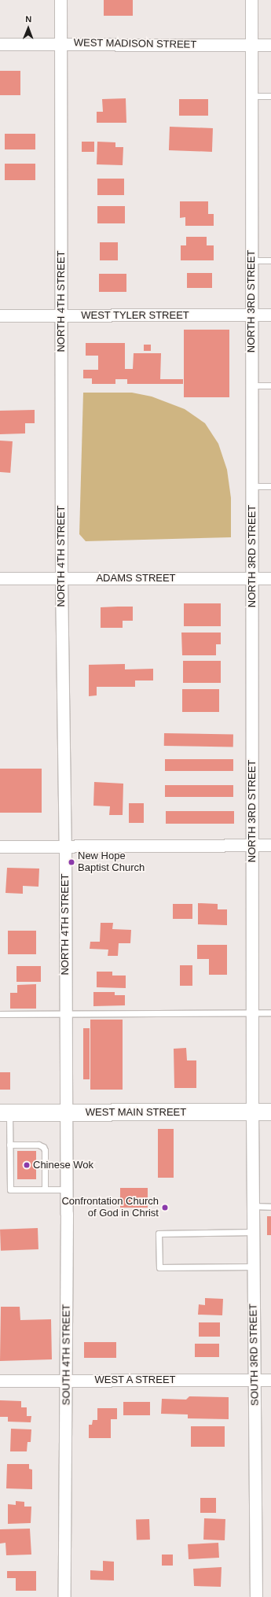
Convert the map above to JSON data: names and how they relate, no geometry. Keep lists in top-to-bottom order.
{
  "streets": {
    "main road": ["WEST MAIN STREET"],
    "street": [
      "WEST MADISON STREET",
      "NORTH 4TH STREET",
      "NORTH 3RD STREET",
      "WEST TYLER STREET",
      "ADAMS STREET",
      "SOUTH 4TH STREET",
      "SOUTH 3RD STREET",
      "WEST A STREET"
    ]
  },
  "crossings": [
    ["WEST MADISON STREET", "NORTH 4TH STREET"],
    ["WEST MADISON STREET", "NORTH 3RD STREET"],
    ["NORTH 4TH STREET", "WEST TYLER STREET"],
    ["NORTH 4TH STREET", "ADAMS STREET"],
    ["NORTH 4TH STREET", "WEST MAIN STREET"],
    ["NORTH 4TH STREET", "SOUTH 4TH STREET"],
    ["NORTH 3RD STREET", "WEST TYLER STREET"],
    ["NORTH 3RD STREET", "ADAMS STREET"],
    ["NORTH 3RD STREET", "WEST MAIN STREET"],
    ["NORTH 3RD STREET", "SOUTH 3RD STREET"],
    ["WEST MAIN STREET", "SOUTH 4TH STREET"],
    ["WEST MAIN STREET", "SOUTH 3RD STREET"],
    ["SOUTH 4TH STREET", "WEST A STREET"],
    ["SOUTH 3RD STREET", "WEST A STREET"]
  ],
  "places": ["New Hope Baptist Church", "Chinese Wok", "Confrontation Church of God in Christ"],
  "north": "top"
}
